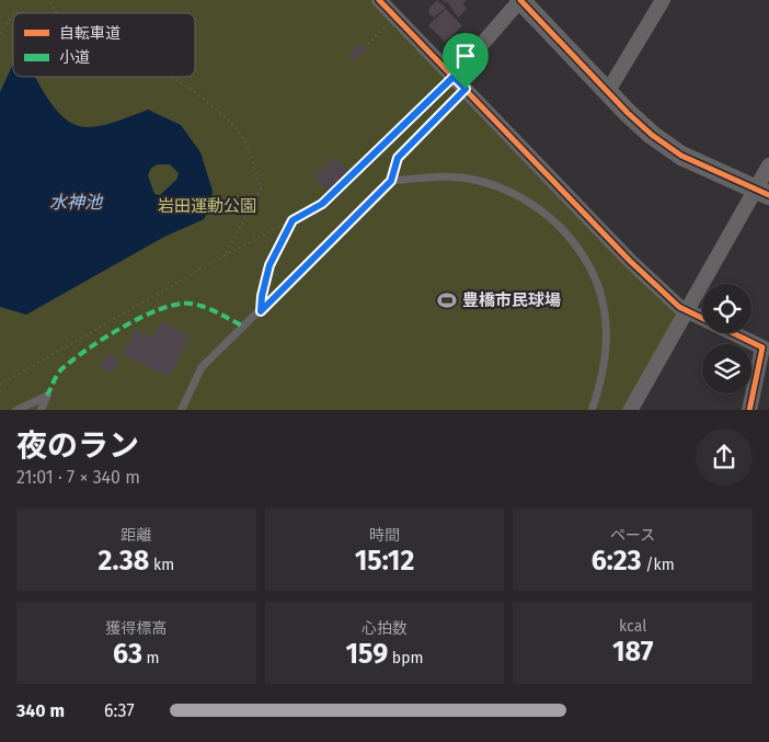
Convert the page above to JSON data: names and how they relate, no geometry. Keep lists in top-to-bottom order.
{
  "water": ["水神池"],
  "parks": ["岩田運動公園"],
  "places": {
    "sports": ["豊橋市民球場"]
  },
  "legend": ["自転車道", "小道"],
  "page": {
    "heading": ["夜のラン", "21:01 · 7 × 340 m"],
    "stats": [
      ["距離", "2.38 km"],
      ["時間", "15:12"],
      ["ペース", "6:23 /km"],
      ["獲得標高", "63 m"],
      ["心拍数", "159 bpm"],
      ["kcal", "187"]
    ],
    "list": [
      {
        "name": "340 m",
        "note": "6:37"
      }
    ]
  }
}
